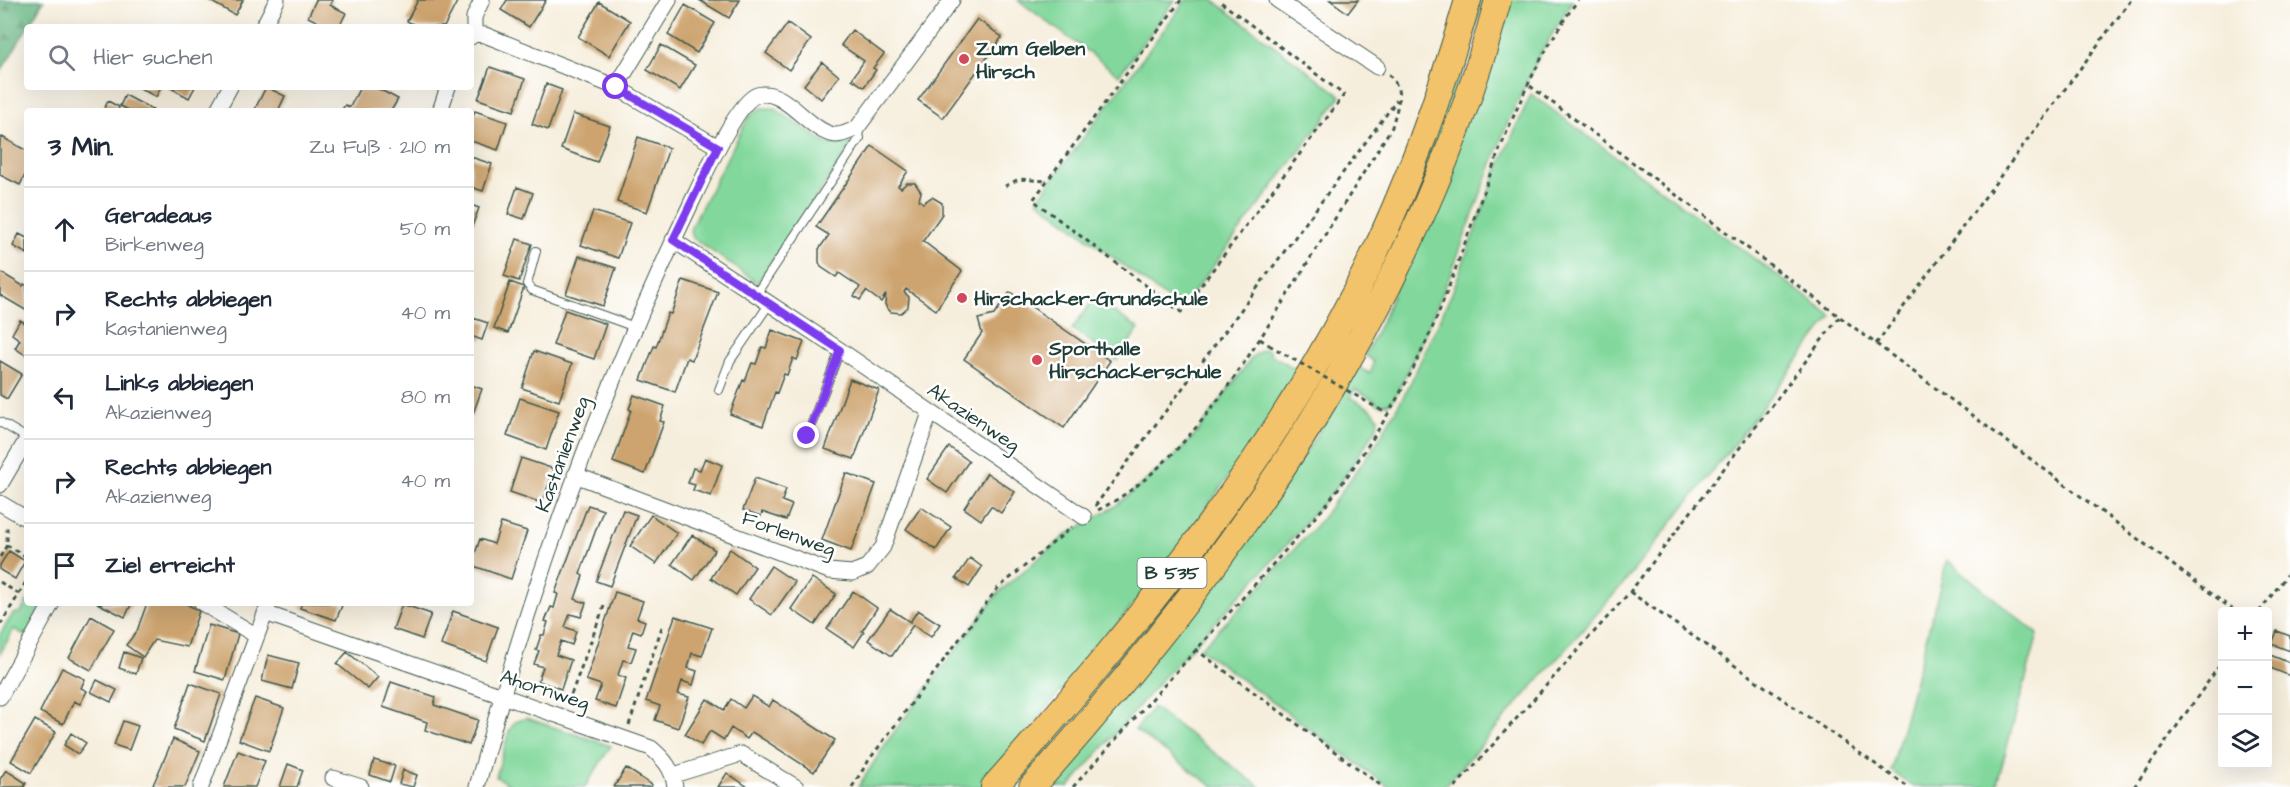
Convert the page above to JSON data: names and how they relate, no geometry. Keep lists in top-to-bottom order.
{
  "streets": {
    "highway": ["B 535"],
    "street": [
      "Akazienweg",
      "Kastanienweg",
      "Forlenweg",
      "Ahornweg"
    ]
  },
  "crossings": [
    ["Akazienweg", "Kastanienweg"],
    ["Akazienweg", "Forlenweg"],
    ["Kastanienweg", "Forlenweg"],
    ["Kastanienweg", "Ahornweg"]
  ],
  "places": ["Zum Gelben Hirsch", "Hirschacker-Grundschule", "Sporthalle Hirschackerschule"],
  "page": {
    "search": "Hier suchen",
    "heading": ["3 Min.", "Zu Fuß · 210 m"],
    "list": [
      ["Geradeaus", "Birkenweg", "50 m"],
      ["Rechts abbiegen", "Kastanienweg", "40 m"],
      ["Links abbiegen", "Akazienweg", "80 m"],
      ["Rechts abbiegen", "Akazienweg", "40 m"],
      "Ziel erreicht"
    ],
    "map_buttons": ["+", "−"]
  }
}
